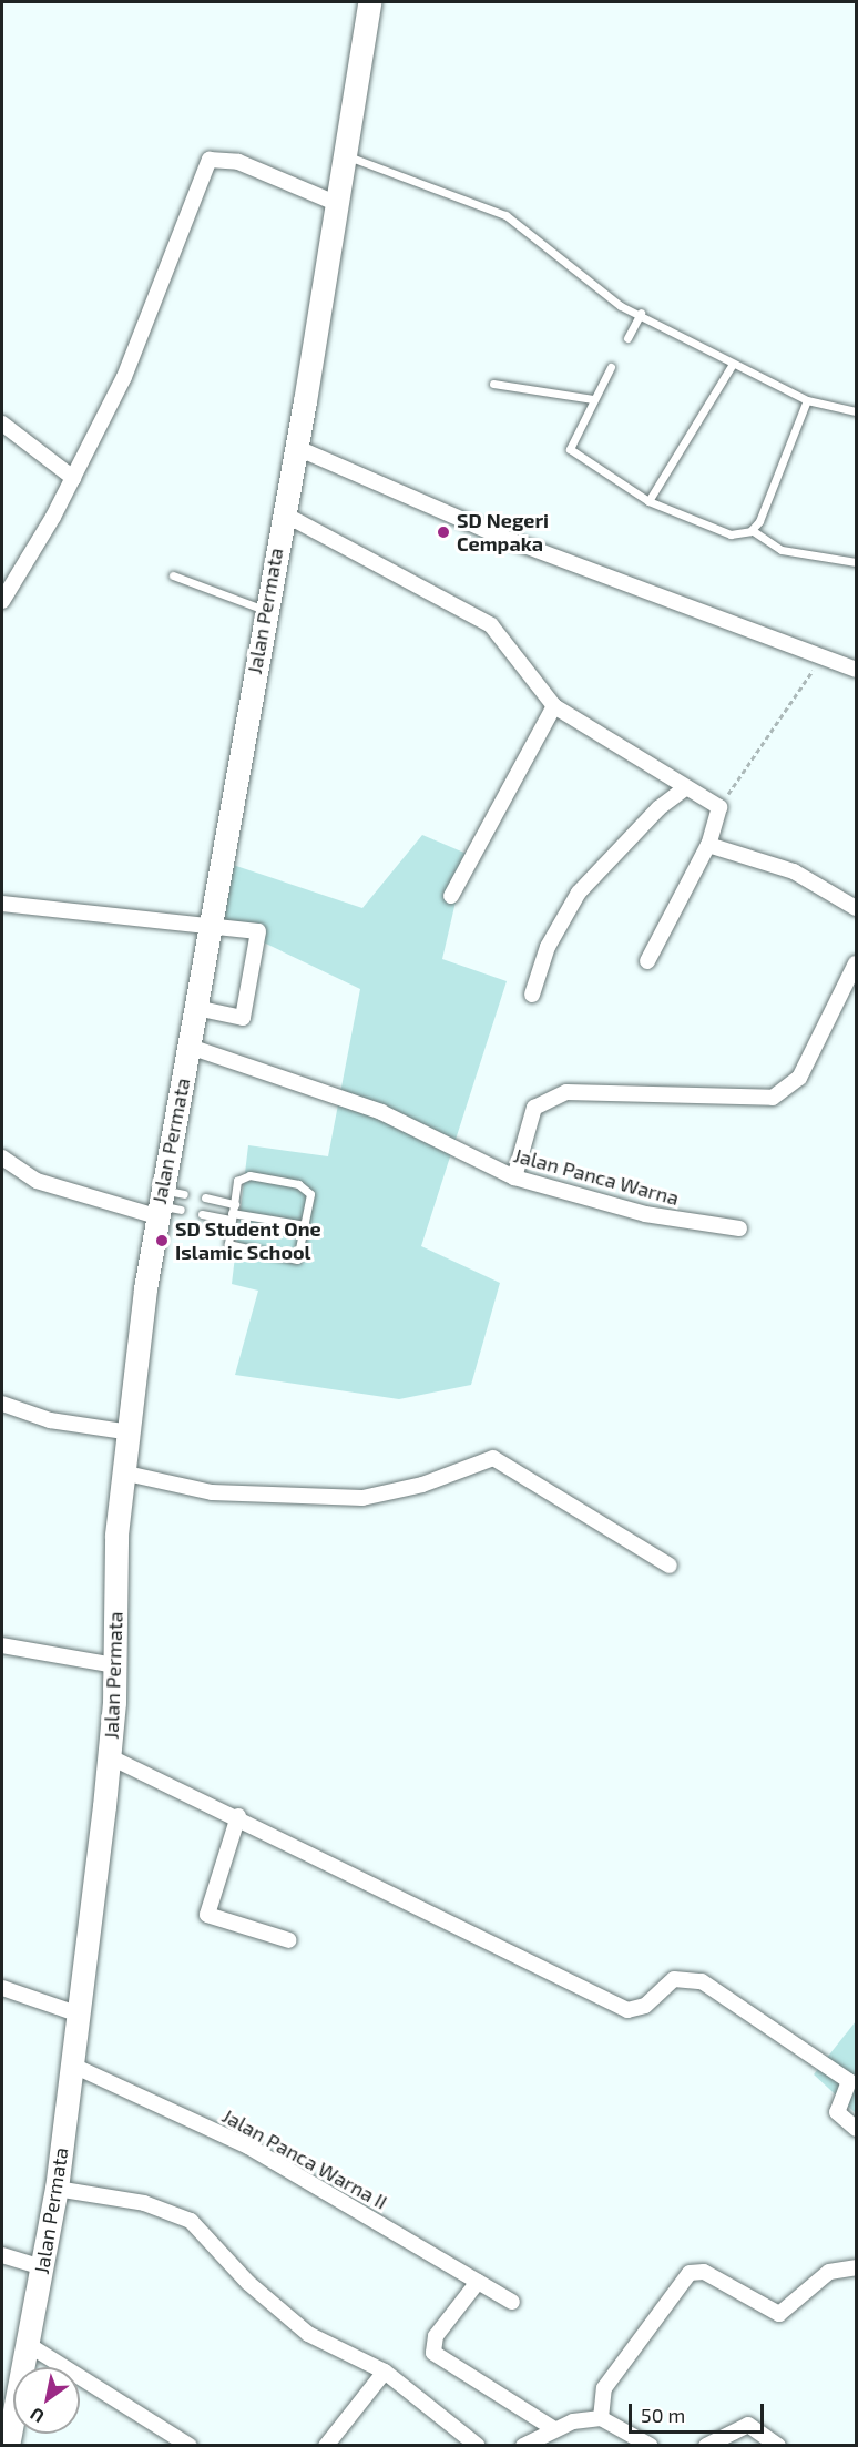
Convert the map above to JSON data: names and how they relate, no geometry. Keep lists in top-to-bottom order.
{
  "streets": {
    "main road": ["Jalan Permata"],
    "street": ["Jalan Panca Warna", "Jalan Panca Warna II"]
  },
  "crossings": [
    ["Jalan Permata", "Jalan Panca Warna"],
    ["Jalan Permata", "Jalan Panca Warna II"]
  ],
  "places": ["SD Negeri Cempaka", "SD Student One Islamic School"],
  "scale_bar": "50 m",
  "north": "bottom left"
}
